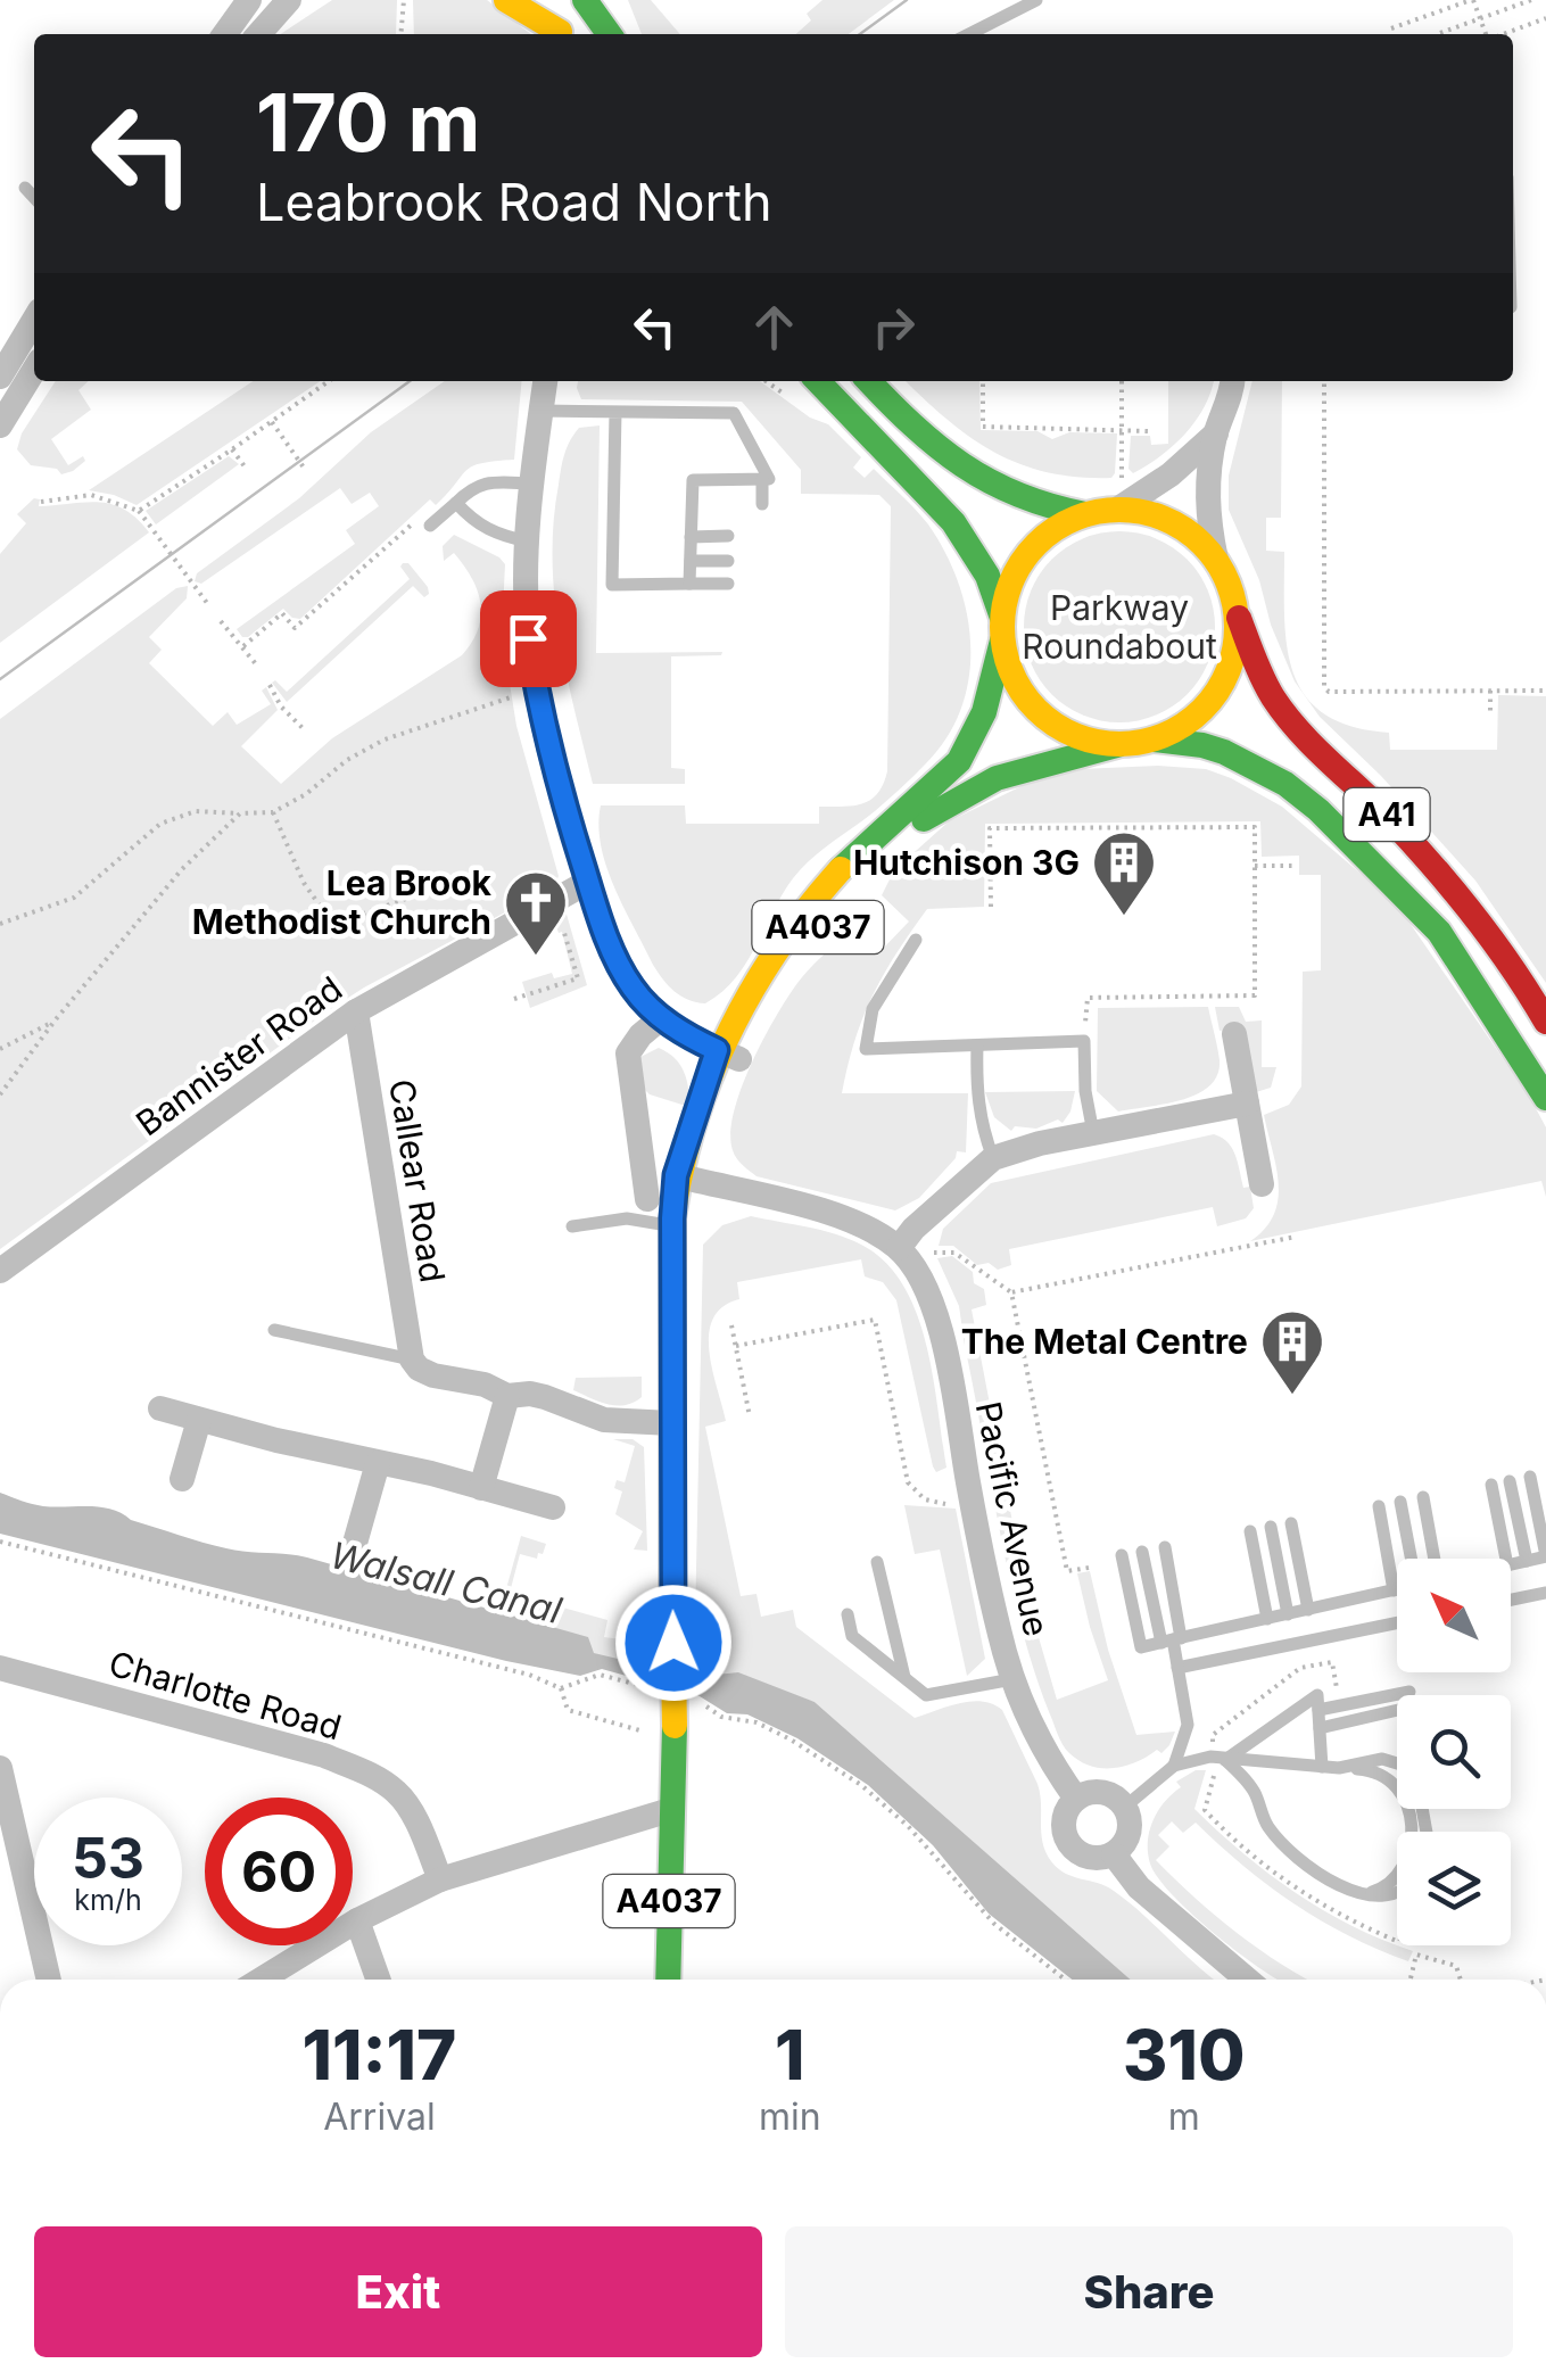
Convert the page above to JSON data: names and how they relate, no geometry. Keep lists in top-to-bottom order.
{
  "streets": {
    "main road": ["A41", "A4037"],
    "street": [
      "Bannister Road",
      "Callear Road",
      "Pacific Avenue",
      "Charlotte Road"
    ]
  },
  "crossings": [
    ["A41", "A4037"],
    ["A4037", "Pacific Avenue"],
    ["Bannister Road", "Callear Road"]
  ],
  "water": ["Walsall Canal"],
  "parks": ["Parkway Roundabout"],
  "places": {
    "building": ["Hutchison 3G", "The Metal Centre"],
    "church": ["Lea Brook Methodist Church"]
  },
  "north": "top left",
  "page": {
    "turn": ["170 m", "Leabrook Road North"],
    "speed": "53 km/h",
    "limit": "60",
    "eta": [
      "11:17",
      "Arrival",
      "1",
      "min",
      "310",
      "m"
    ],
    "buttons": ["Exit", "Share"]
  }
}
